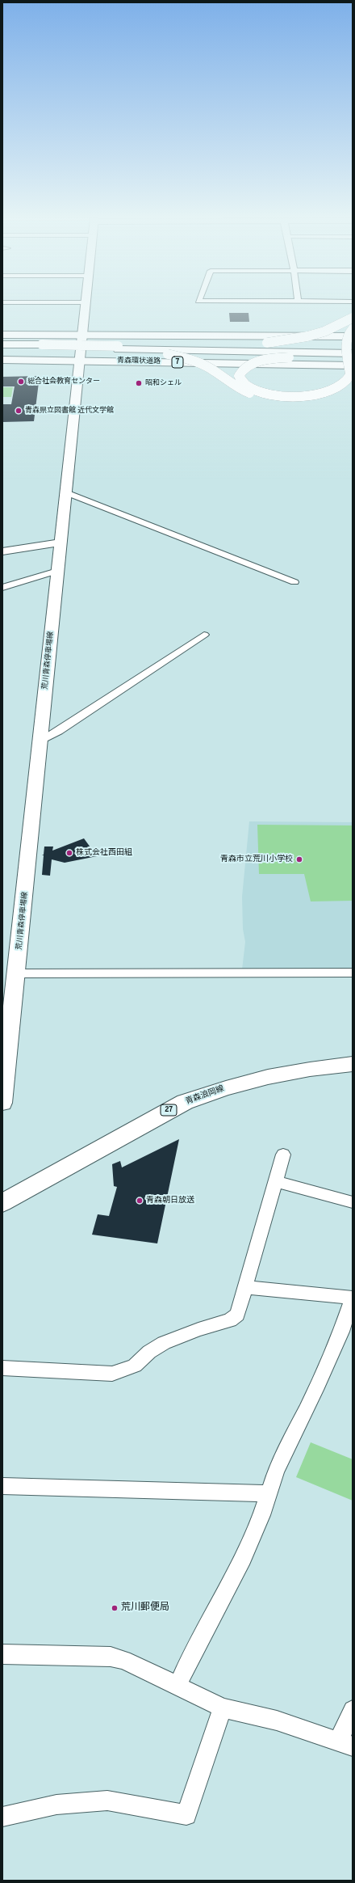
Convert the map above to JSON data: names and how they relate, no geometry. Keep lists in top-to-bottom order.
{
  "streets": {
    "main road": [
      "青森環状道路",
      "7",
      "荒川青森停車場線",
      "青森浪岡線",
      "27"
    ]
  },
  "crossings": [
    ["青森環状道路", "荒川青森停車場線"]
  ],
  "places": [
    "総合社会教育センター",
    "昭和シェル",
    "青森県立図書館 近代文学館",
    "株式会社西田組",
    "青森市立荒川小学校",
    "青森朝日放送",
    "荒川郵便局"
  ]
}
